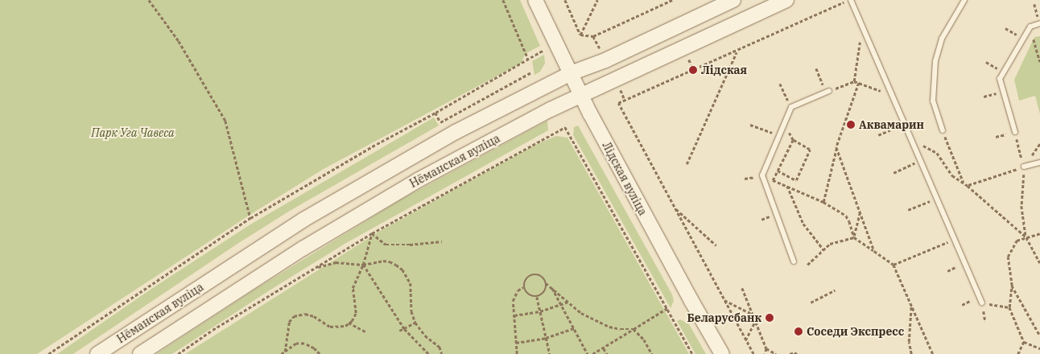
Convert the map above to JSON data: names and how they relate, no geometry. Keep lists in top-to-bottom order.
{
  "streets": {
    "main road": ["Нёманская вуліца", "Лідская вуліца"]
  },
  "crossings": [
    ["Нёманская вуліца", "Лідская вуліца"]
  ],
  "parks": ["Парк Уга Чавеса"],
  "places": [
    "Лідская",
    "Аквамарин",
    "Беларусбанк",
    "Соседи Экспресс"
  ]
}
